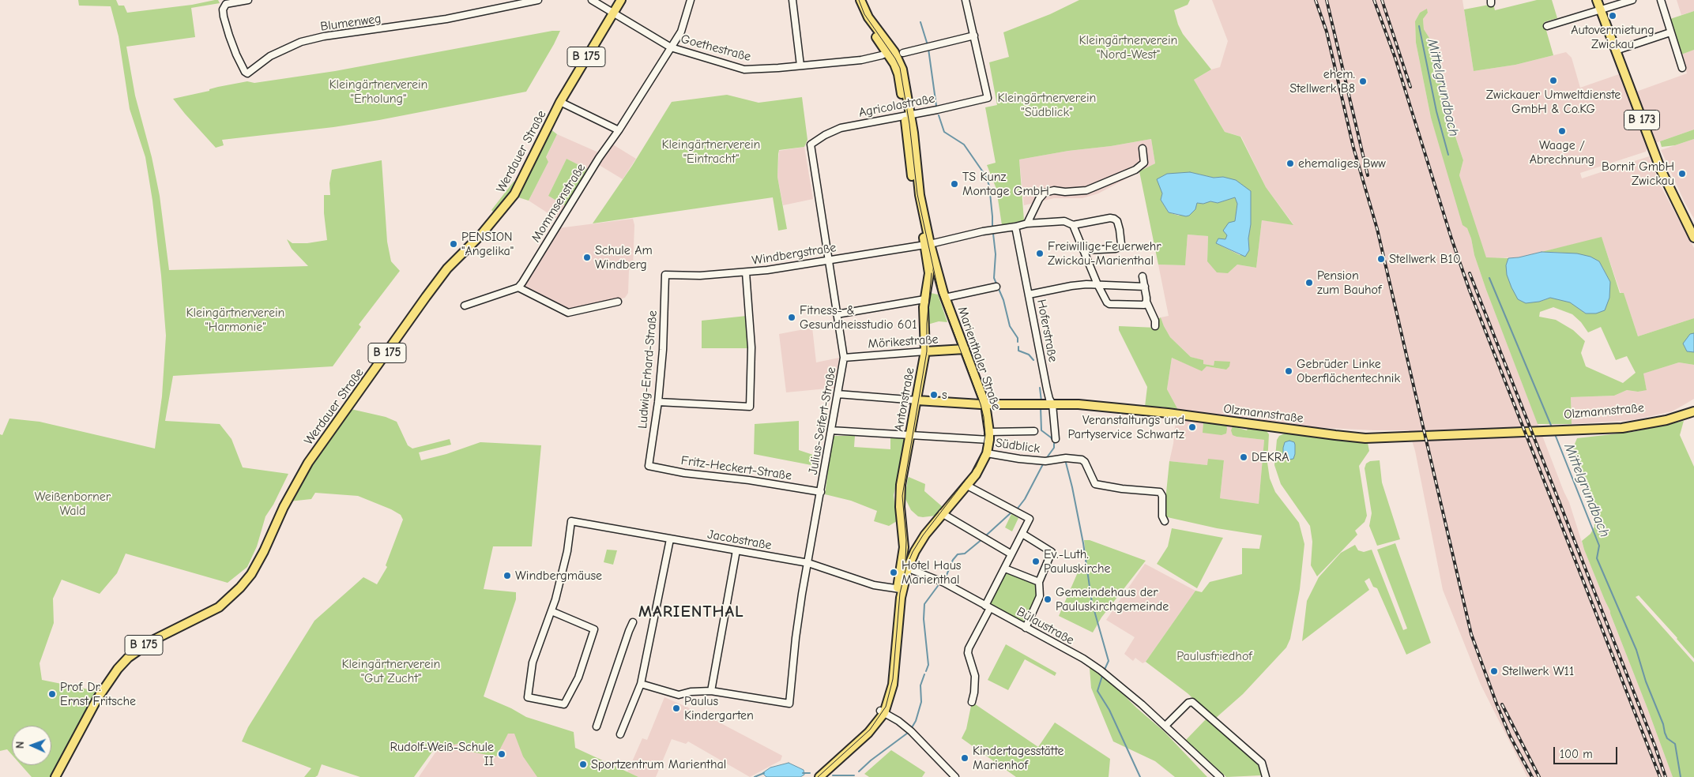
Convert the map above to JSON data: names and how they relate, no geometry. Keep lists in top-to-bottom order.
{
  "streets": {
    "main road": [
      "B 175",
      "B 173",
      "Werdauer Straße",
      "Mörikestraße",
      "Marienthaler Straße",
      "Antonstraße",
      "Olzmannstraße"
    ],
    "street": [
      "Blumenweg",
      "Goethestraße",
      "Agricolastraße",
      "Mommsenstraße",
      "Windbergstraße",
      "Hoferstraße",
      "Ludwig-Erhard-Straße",
      "Julius-Seifert-Straße",
      "Südblick",
      "Fritz-Heckert-Straße",
      "Jacobstraße",
      "Bülaustraße"
    ]
  },
  "crossings": [
    ["Goethestraße", "Werdauer Straße"],
    ["Goethestraße", "Mommsenstraße"],
    ["Goethestraße", "Marienthaler Straße"],
    ["Agricolastraße", "Marienthaler Straße"],
    ["Agricolastraße", "Julius-Seifert-Straße"],
    ["Windbergstraße", "Hoferstraße"],
    ["Windbergstraße", "Marienthaler Straße"],
    ["Windbergstraße", "Ludwig-Erhard-Straße"],
    ["Windbergstraße", "Antonstraße"],
    ["Windbergstraße", "Julius-Seifert-Straße"],
    ["Hoferstraße", "Olzmannstraße"],
    ["Mörikestraße", "Marienthaler Straße"],
    ["Mörikestraße", "Antonstraße"],
    ["Mörikestraße", "Julius-Seifert-Straße"],
    ["Marienthaler Straße", "Antonstraße"],
    ["Marienthaler Straße", "Olzmannstraße"],
    ["Marienthaler Straße", "Südblick"],
    ["Marienthaler Straße", "Jacobstraße"],
    ["Marienthaler Straße", "Bülaustraße"],
    ["Ludwig-Erhard-Straße", "Fritz-Heckert-Straße"],
    ["Antonstraße", "Olzmannstraße"],
    ["Antonstraße", "Bülaustraße"],
    ["Julius-Seifert-Straße", "Fritz-Heckert-Straße"],
    ["Julius-Seifert-Straße", "Jacobstraße"]
  ],
  "districts": ["MARIENTHAL"],
  "water": ["Mittelgrundbach"],
  "parks": [
    "Kleingärtnerverein \"Nord-West\"",
    "Kleingärtnerverein \"Erholung\"",
    "Kleingärtnerverein \"Südblick\"",
    "Kleingärtnerverein \"Eintracht\"",
    "Kleingärtnerverein \"Harmonie\"",
    "Weißenborner Wald",
    "Paulusfriedhof",
    "Kleingärtnerverein \"Gut Zucht\""
  ],
  "places": [
    "Autovermietung Zwickau",
    "Zwickauer Umweltdienste GmbH & Co.KG",
    "ehem. Stellwerk B8",
    "Waage / Abrechnung",
    "ehemaliges Bww",
    "Bornit GmbH Zwickau",
    "TS Kunz Montage GmbH",
    "PENSION \"Angelika\"",
    "Freiwillige Feuerwehr Zwickau-Marienthal",
    "Schule Am Windberg",
    "Stellwerk B10",
    "Pension zum Bauhof",
    "Fitness- & Gesundheisstudio 601",
    "Gebrüder Linke Oberflächentechnik",
    "s",
    "Veranstaltungs und Partyservice Schwartz",
    "DEKRA",
    "Ev.-Luth. Pauluskirche",
    "Hotel Haus Marienthal",
    "Windbergmäuse",
    "Gemeindehaus der Pauluskirchgemeinde",
    "Stellwerk W11",
    "Prof. Dr. Ernst Fritsche",
    "Paulus Kindergarten",
    "Rudolf-Weiß-Schule II",
    "Kindertagesstätte Marienhof",
    "Sportzentrum Marienthal"
  ],
  "scale_bar": "100 m",
  "north": "left"
}
